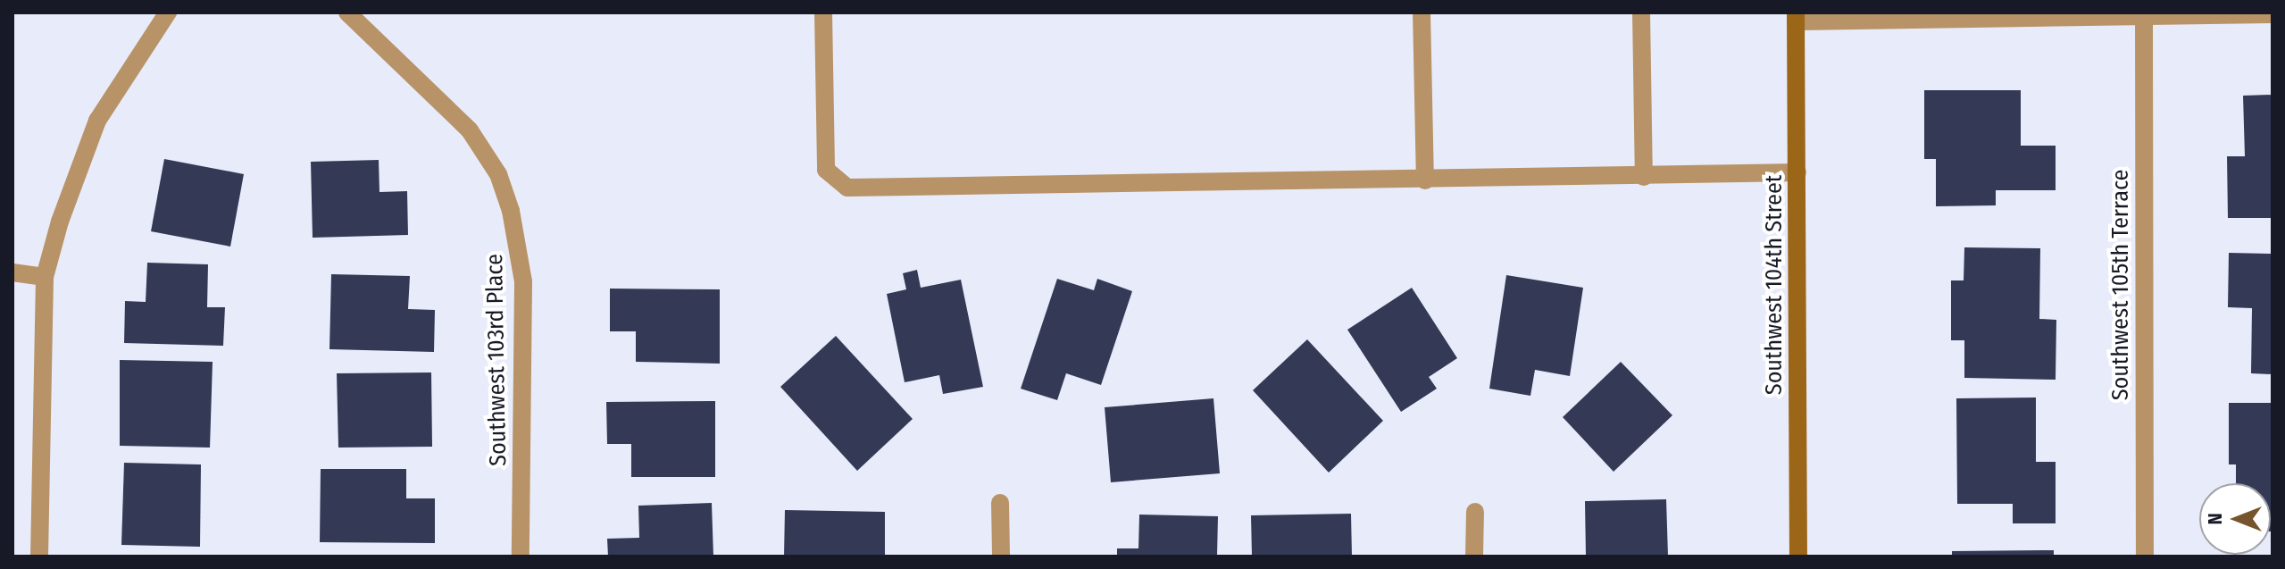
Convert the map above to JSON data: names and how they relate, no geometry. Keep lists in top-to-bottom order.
{
  "streets": {
    "main road": ["Southwest 104th Street"],
    "street": ["Southwest 105th Terrace", "Southwest 103rd Place"]
  },
  "north": "left"
}
